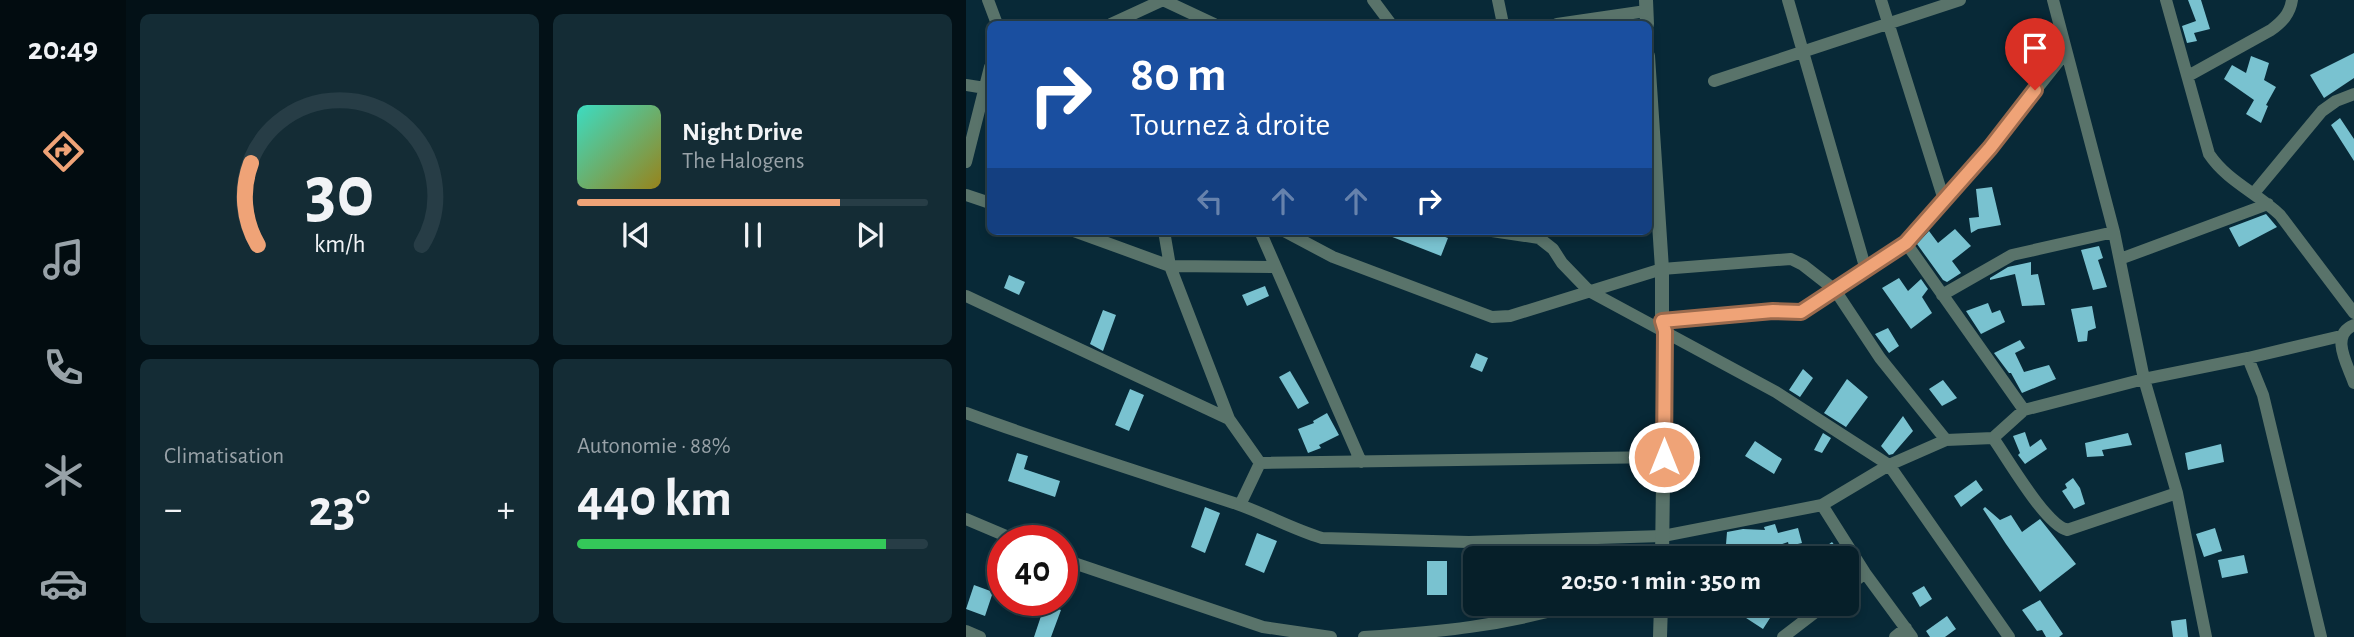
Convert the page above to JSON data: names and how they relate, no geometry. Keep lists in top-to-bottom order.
{
  "page": {
    "tabs": "20:49",
    "turn": ["80 m", "Tournez à droite"],
    "song": ["Night Drive", "The Halogens"],
    "tile": [
      "Climatisation",
      ["Autonomie · 88%", "440 km"]
    ],
    "heat": ["−", "23°", "+"],
    "limit": "40",
    "trip": "20:50 · 1 min · 350 m",
    "gauge": ["30", "km/h"]
  }
}
